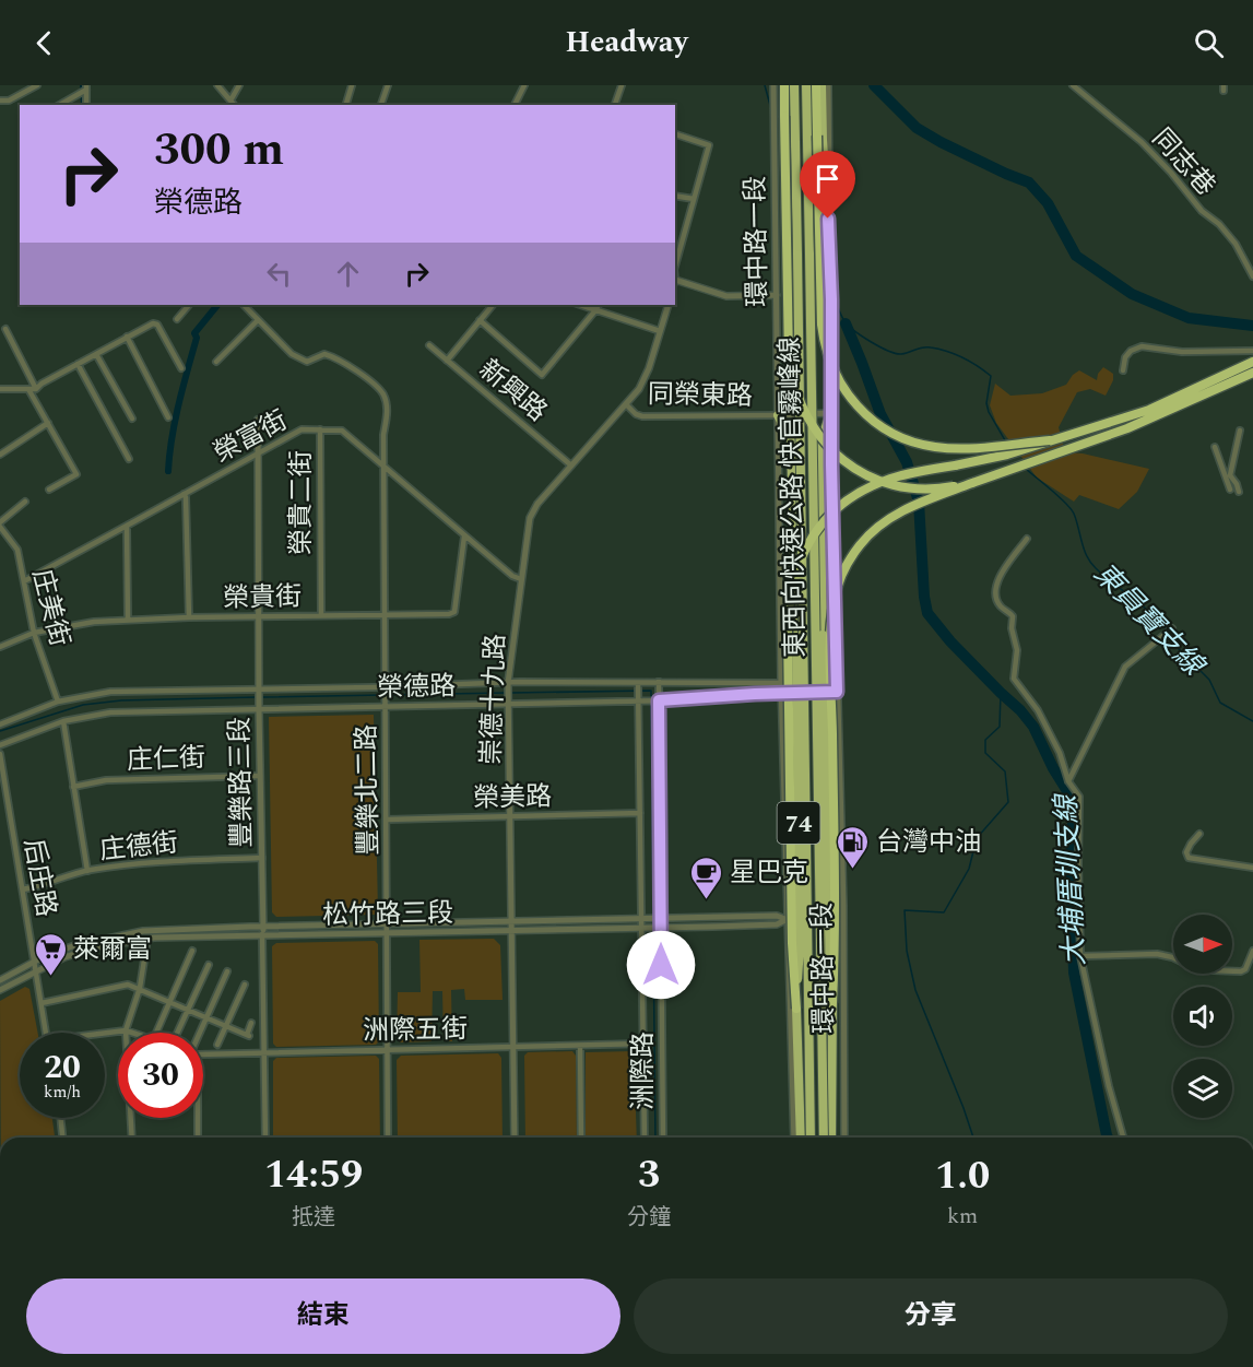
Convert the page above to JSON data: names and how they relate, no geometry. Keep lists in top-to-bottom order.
{
  "streets": {
    "highway": ["東西向快速公路 快官霧峰線", "74"],
    "street": [
      "同志巷",
      "環中路一段",
      "新興路",
      "同榮東路",
      "榮富街",
      "榮貴二街",
      "榮貴街",
      "庄美街",
      "榮德路",
      "崇德十九路",
      "庄仁街",
      "豐樂路三段",
      "豐樂北二路",
      "榮美路",
      "庄德街",
      "后庄路",
      "松竹路三段",
      "洲際五街",
      "洲際路"
    ]
  },
  "crossings": [
    ["環中路一段", "同榮東路"],
    ["環中路一段", "榮德路"],
    ["環中路一段", "74"],
    ["環中路一段", "松竹路三段"],
    ["新興路", "崇德十九路"],
    ["同榮東路", "崇德十九路"],
    ["同榮東路", "74"],
    ["榮富街", "榮貴二街"],
    ["榮富街", "榮貴街"],
    ["榮富街", "庄美街"],
    ["榮富街", "崇德十九路"],
    ["榮富街", "豐樂路三段"],
    ["榮富街", "豐樂北二路"],
    ["榮貴二街", "榮貴街"],
    ["榮貴街", "庄美街"],
    ["榮貴街", "豐樂路三段"],
    ["榮貴街", "豐樂北二路"],
    ["庄美街", "榮德路"],
    ["榮德路", "崇德十九路"],
    ["榮德路", "豐樂路三段"],
    ["榮德路", "豐樂北二路"],
    ["榮德路", "洲際路"],
    ["崇德十九路", "榮美路"],
    ["崇德十九路", "松竹路三段"],
    ["崇德十九路", "洲際五街"],
    ["庄仁街", "豐樂路三段"],
    ["豐樂路三段", "庄德街"],
    ["豐樂路三段", "松竹路三段"],
    ["豐樂路三段", "洲際五街"],
    ["豐樂北二路", "榮美路"],
    ["豐樂北二路", "松竹路三段"],
    ["豐樂北二路", "洲際五街"],
    ["榮美路", "洲際路"],
    ["庄德街", "后庄路"],
    ["后庄路", "松竹路三段"],
    ["松竹路三段", "洲際路"],
    ["洲際五街", "洲際路"]
  ],
  "water": ["東員寶支線", "大埔厝圳支線"],
  "places": {
    "fuel station": ["台灣中油"],
    "cafe": ["星巴克"],
    "supermarket": ["萊爾富"]
  },
  "north": "right",
  "page": {
    "header": "Headway",
    "turn": ["300 m", "榮德路"],
    "speed": "20 km/h",
    "limit": "30",
    "eta": [
      "14:59",
      "抵達",
      "3",
      "分鐘",
      "1.0",
      "km"
    ],
    "buttons": ["結束", "分享"]
  }
}
